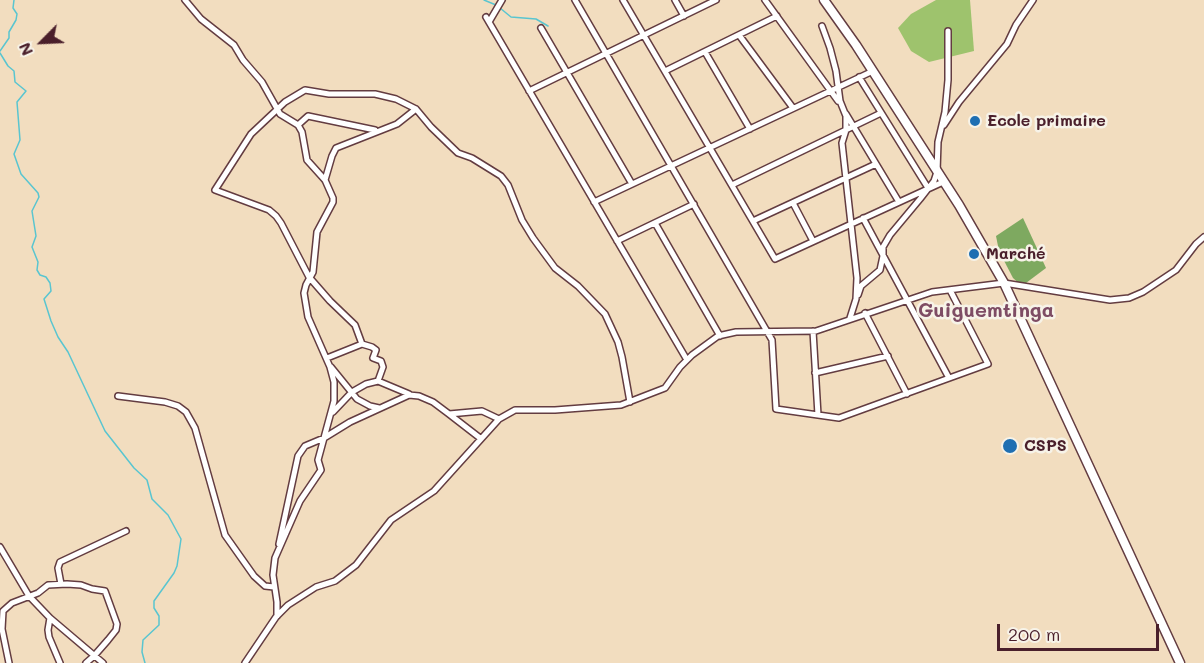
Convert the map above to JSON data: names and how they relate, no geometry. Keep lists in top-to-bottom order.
{
  "districts": ["Guiguemtinga"],
  "places": ["Ecole primaire", "Marché", "CSPS"],
  "scale_bar": "200 m",
  "north": "bottom left"
}
